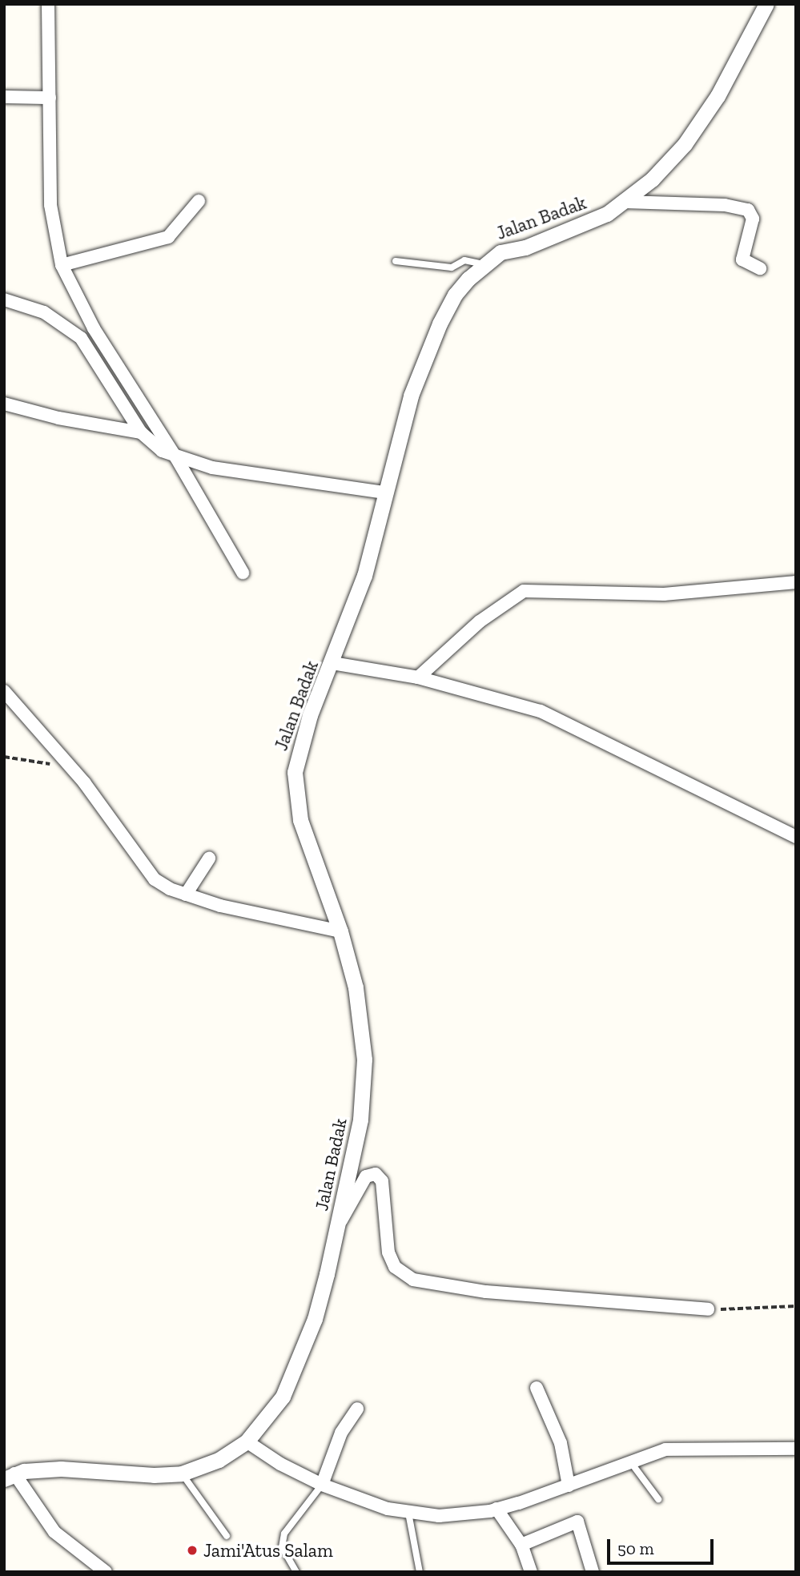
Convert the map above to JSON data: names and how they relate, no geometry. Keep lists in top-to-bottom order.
{
  "streets": {
    "street": ["Jalan Badak"]
  },
  "places": ["Jami'Atus Salam"],
  "scale_bar": "50 m"
}
